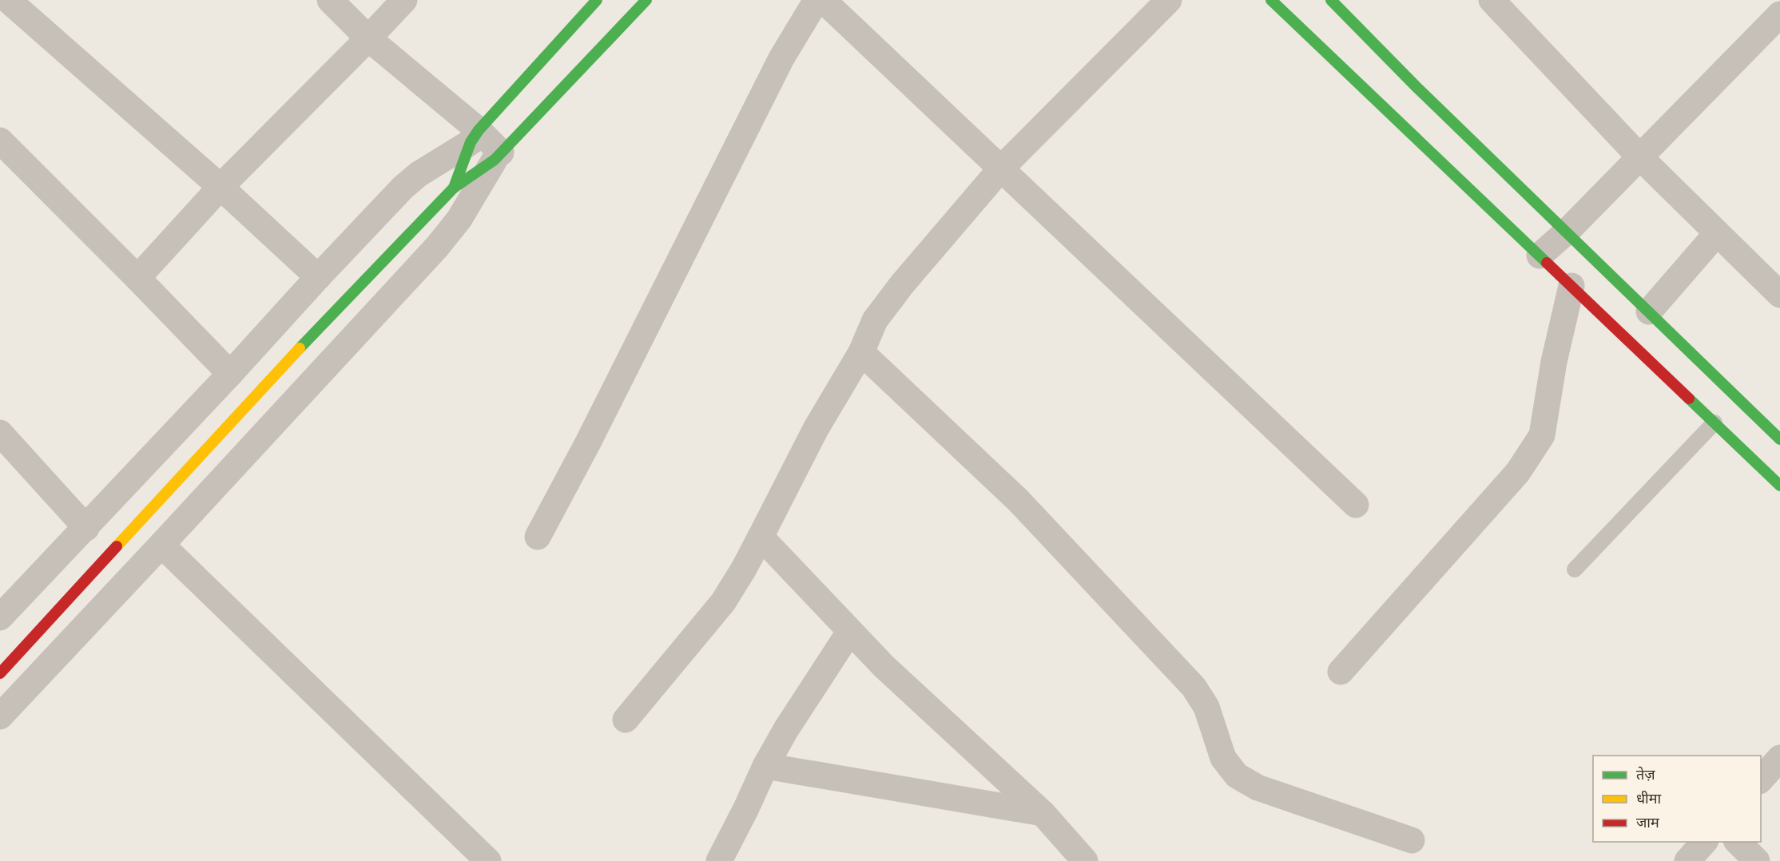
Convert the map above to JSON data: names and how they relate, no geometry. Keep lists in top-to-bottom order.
{
  "legend": ["तेज़", "धीमा", "जाम"]
}
